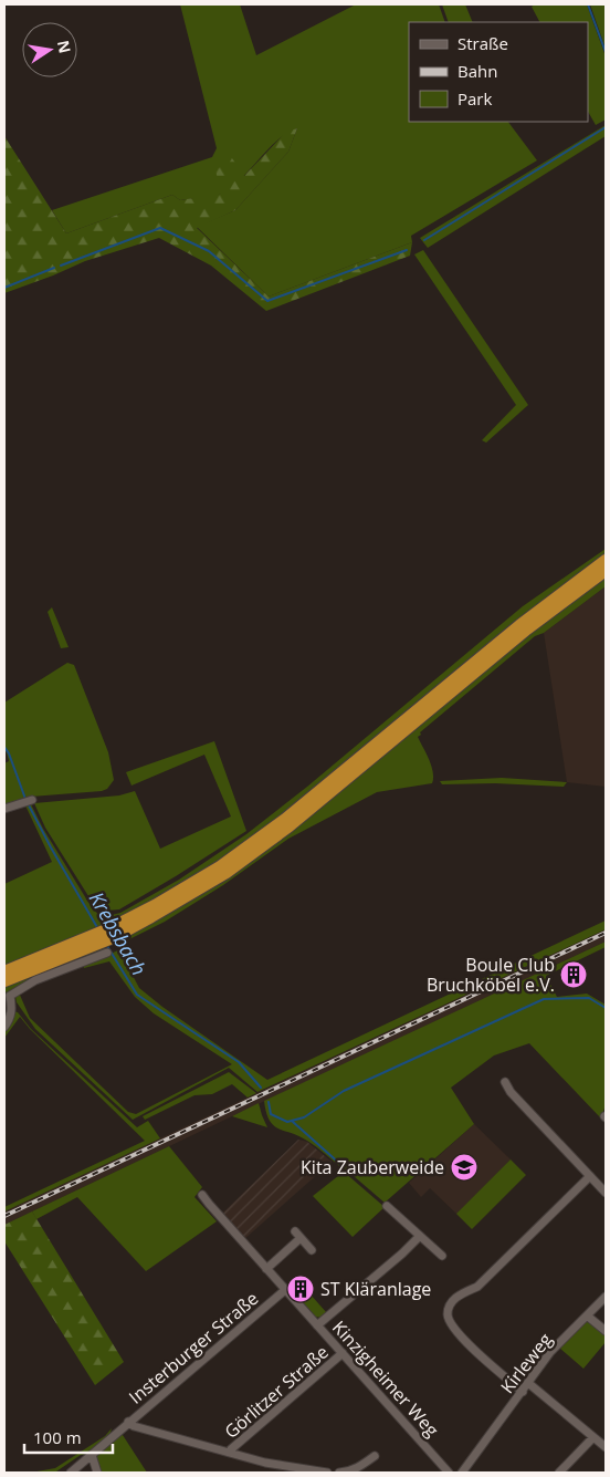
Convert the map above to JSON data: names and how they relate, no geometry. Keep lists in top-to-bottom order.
{
  "streets": {
    "street": [
      "Insterburger Straße",
      "Kirleweg",
      "Kinzigheimer Weg",
      "Görlitzer Straße"
    ]
  },
  "crossings": [
    ["Insterburger Straße", "Kinzigheimer Weg"],
    ["Kinzigheimer Weg", "Görlitzer Straße"]
  ],
  "water": ["Krebsbach"],
  "places": {
    "building": ["Boule Club Bruchköbel e.V.", "ST Kläranlage"],
    "school or university": ["Kita Zauberweide"]
  },
  "legend": ["Straße", "Bahn", "Park"],
  "scale_bar": "100 m",
  "north": "right"
}
